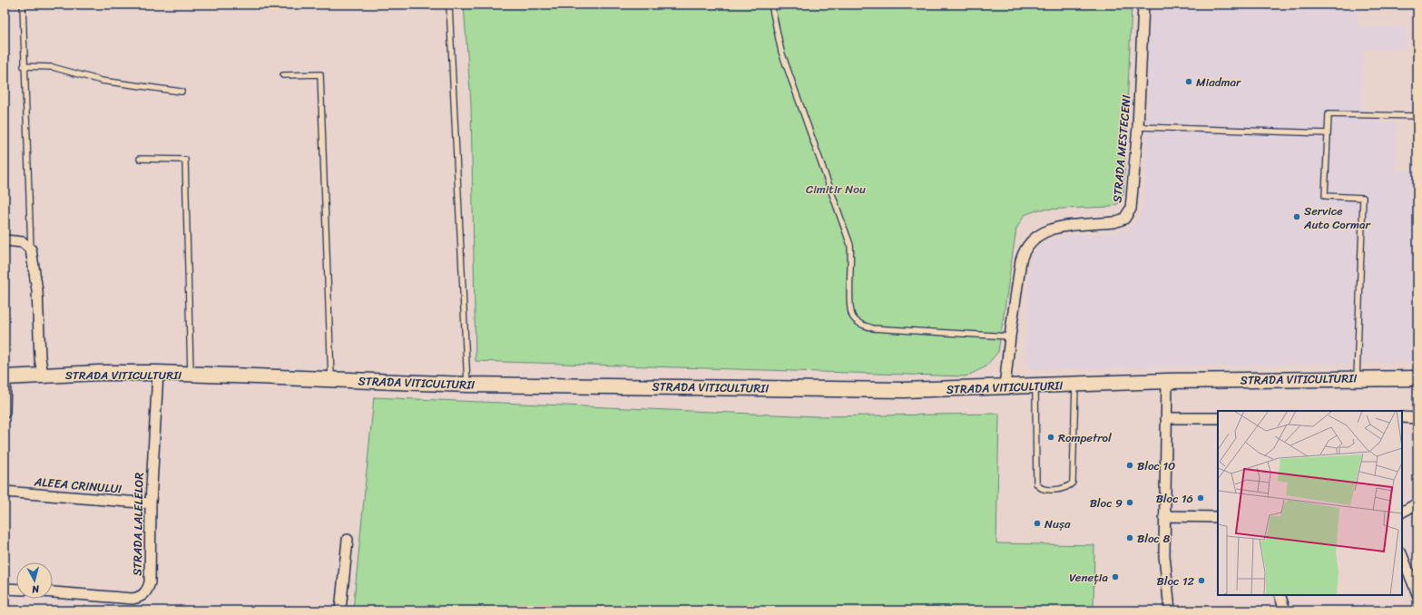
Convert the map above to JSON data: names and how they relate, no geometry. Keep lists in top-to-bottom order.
{
  "streets": {
    "main road": ["STRADA VITICULTURII"],
    "street": ["STRADA MESTECENI", "ALEEA CRINULUI", "STRADA LALELELOR"]
  },
  "crossings": [
    ["STRADA MESTECENI", "STRADA VITICULTURII"],
    ["STRADA VITICULTURII", "STRADA LALELELOR"],
    ["ALEEA CRINULUI", "STRADA LALELELOR"]
  ],
  "parks": ["Cimitir Nou"],
  "places": [
    "Miadmar",
    "Service Auto Cormar",
    "Rompetrol",
    "Bloc 10",
    "Bloc 16",
    "Bloc 9",
    "Nușa",
    "Bloc 8",
    "Veneția",
    "Bloc 12"
  ],
  "north": "bottom"
}
